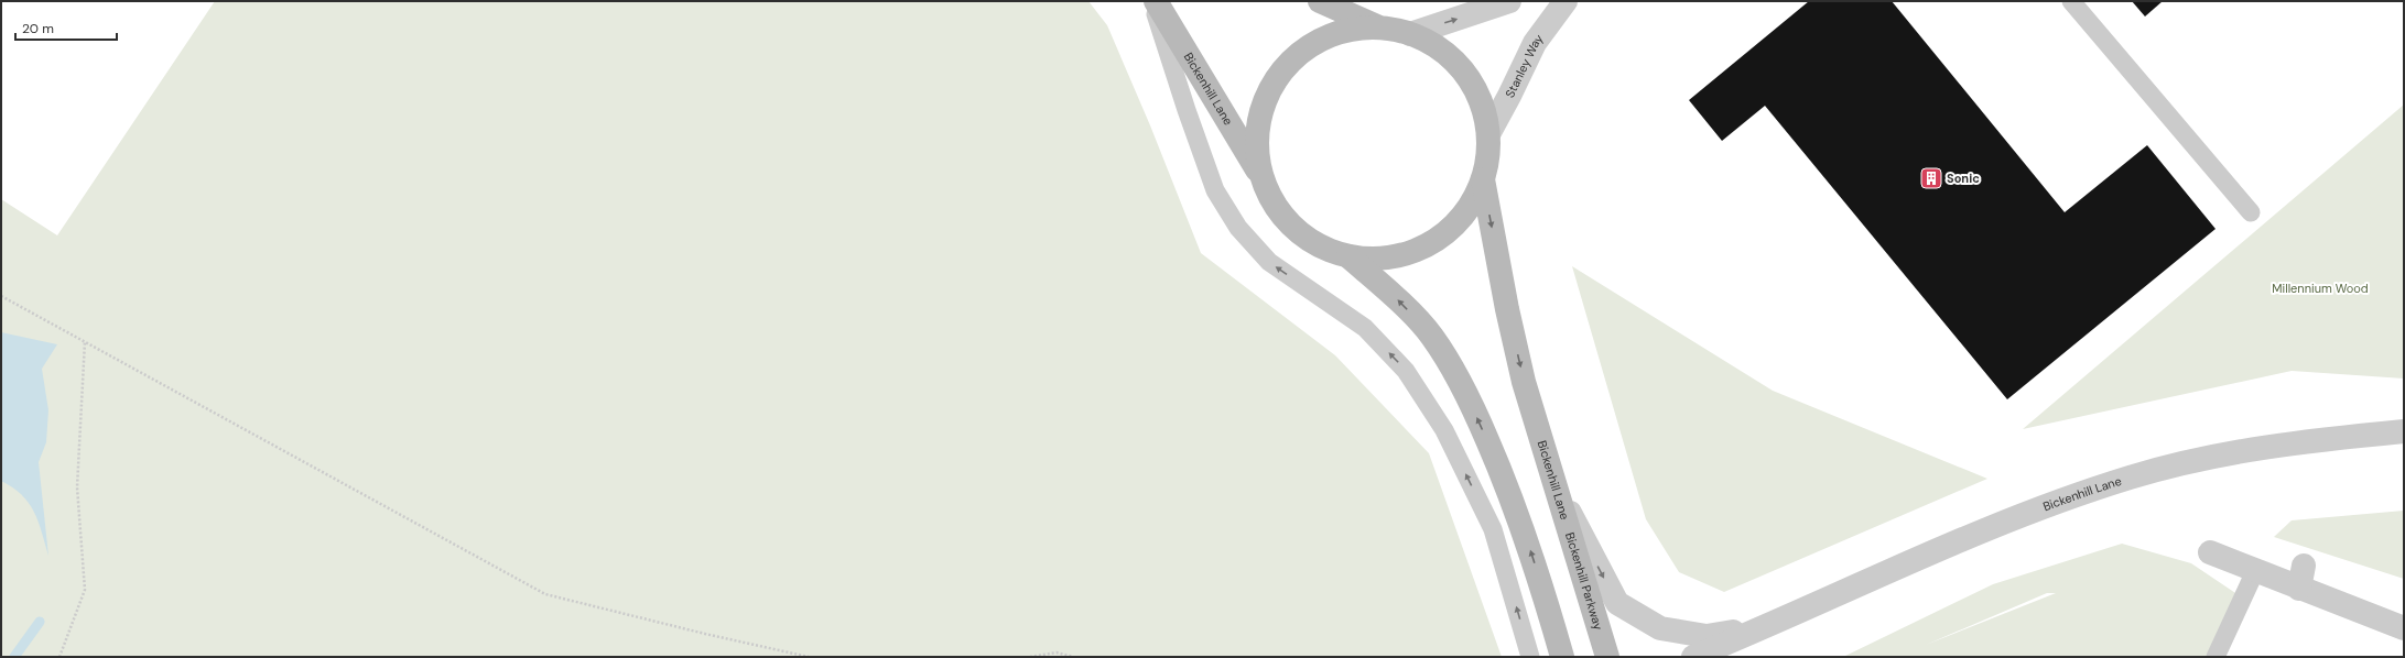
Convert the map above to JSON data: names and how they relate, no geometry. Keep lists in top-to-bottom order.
{
  "streets": {
    "main road": ["Bickenhill Lane", "Bickenhill Parkway"],
    "street": ["Stanley Way"]
  },
  "crossings": [
    ["Bickenhill Lane", "Bickenhill Parkway"]
  ],
  "parks": ["Millennium Wood"],
  "places": {
    "building": ["Sonic"]
  },
  "scale_bar": "20 m"
}
